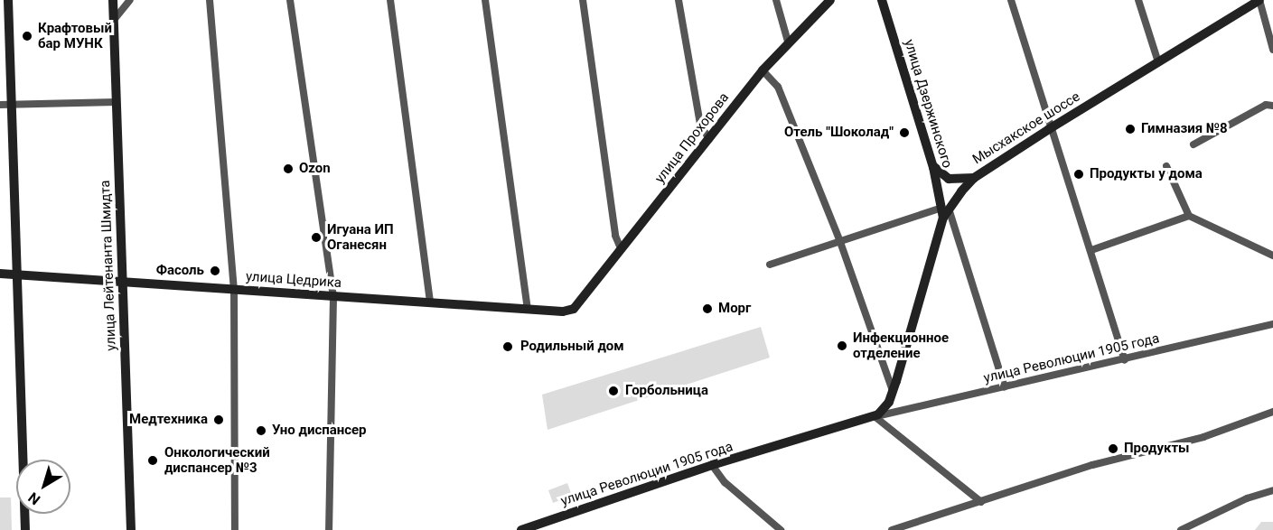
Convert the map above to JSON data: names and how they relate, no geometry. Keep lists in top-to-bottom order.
{
  "streets": {
    "street": [
      "улица Дзержинского",
      "Мысхакское шоссе",
      "улица Прохорова",
      "улица Лейтенанта Шмидта",
      "улица Цедрика",
      "улица Революции 1905 года"
    ]
  },
  "crossings": [
    ["улица Дзержинского", "Мысхакское шоссе"],
    ["улица Дзержинского", "улица Революции 1905 года"],
    ["Мысхакское шоссе", "улица Революции 1905 года"],
    ["улица Прохорова", "улица Цедрика"],
    ["улица Лейтенанта Шмидта", "улица Цедрика"]
  ],
  "places": [
    "Крафтовый бар МУНК",
    "Гимназия №8",
    "Отель \"Шоколад\"",
    "Ozon",
    "Продукты у дома",
    "Игуана ИП Оганесян",
    "Фасоль",
    "Морг",
    "Инфекционное отделение",
    "Родильный дом",
    "Горбольница",
    "Медтехника",
    "Уно диспансер",
    "Продукты",
    "Онкологический диспансер №3"
  ],
  "north": "bottom left"
}
